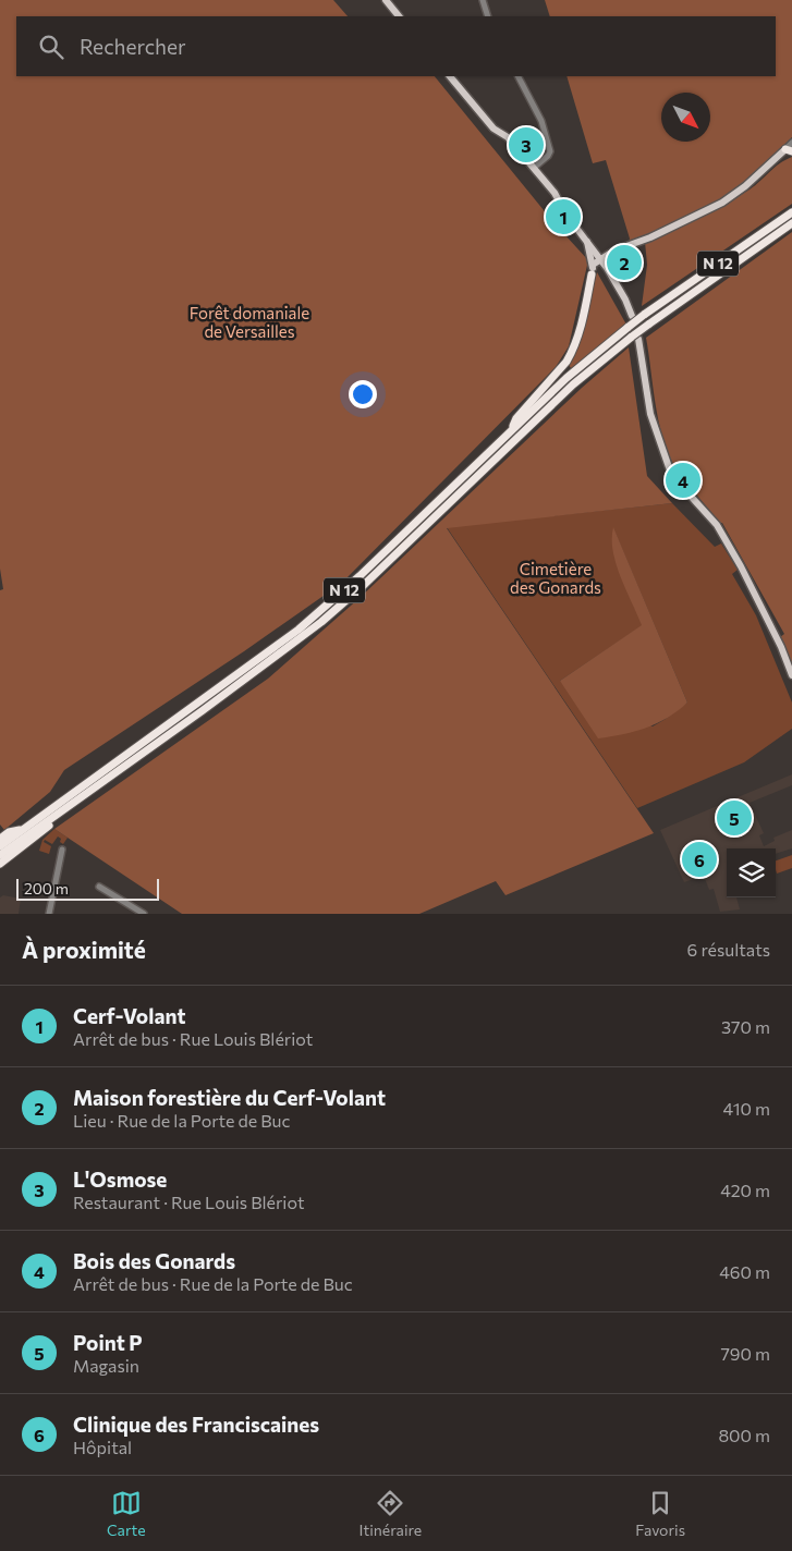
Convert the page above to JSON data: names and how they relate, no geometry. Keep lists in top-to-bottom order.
{
  "streets": {
    "highway": ["N 12"]
  },
  "parks": ["Forêt domaniale de Versailles", "Cimetière des Gonards"],
  "scale_bar": "200 m",
  "north": "bottom right",
  "page": {
    "search": "Rechercher",
    "pins": [
      "3",
      "1",
      "2",
      "4",
      "5",
      "6"
    ],
    "scale": "200 m",
    "heading": ["À proximité", "6 résultats"],
    "list": [
      {
        "mark": "1",
        "name": "Cerf-Volant",
        "note": "Arrêt de bus · Rue Louis Blériot",
        "value": "370 m"
      },
      {
        "mark": "2",
        "name": "Maison forestière du Cerf-Volant",
        "note": "Lieu · Rue de la Porte de Buc",
        "value": "410 m"
      },
      {
        "mark": "3",
        "name": "L'Osmose",
        "note": "Restaurant · Rue Louis Blériot",
        "value": "420 m"
      },
      {
        "mark": "4",
        "name": "Bois des Gonards",
        "note": "Arrêt de bus · Rue de la Porte de Buc",
        "value": "460 m"
      },
      {
        "mark": "5",
        "name": "Point P",
        "note": "Magasin",
        "value": "790 m"
      },
      {
        "mark": "6",
        "name": "Clinique des Franciscaines",
        "note": "Hôpital",
        "value": "800 m"
      }
    ],
    "nav": ["Carte", "Itinéraire", "Favoris"]
  }
}
